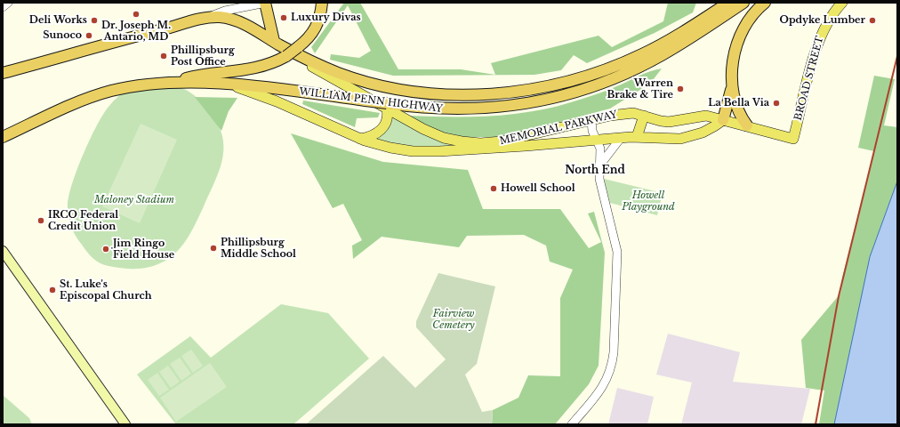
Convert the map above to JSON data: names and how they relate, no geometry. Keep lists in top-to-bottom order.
{
  "streets": {
    "highway": ["WILLIAM PENN HIGHWAY", "MEMORIAL PARKWAY"],
    "main road": ["BROAD STREET"]
  },
  "crossings": [
    ["WILLIAM PENN HIGHWAY", "MEMORIAL PARKWAY"]
  ],
  "districts": ["North End"],
  "parks": ["Howell Playground", "Maloney Stadium", "Fairview Cemetery"],
  "places": [
    "Dr. Joseph M. Antario, MD",
    "Luxury Divas",
    "Deli Works",
    "Opdyke Lumber",
    "Sunoco",
    "Phillipsburg Post Office",
    "Warren Brake & Tire",
    "La Bella Via",
    "Howell School",
    "IRCO Federal Credit Union",
    "Phillipsburg Middle School",
    "Jim Ringo Field House",
    "St. Luke's Episcopal Church"
  ]
}
